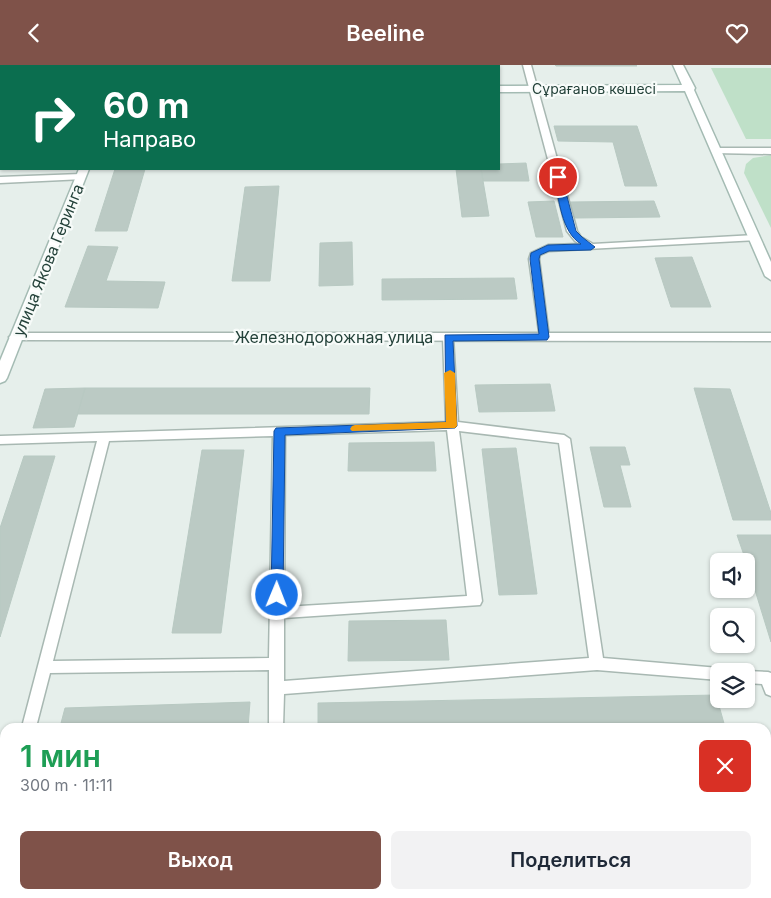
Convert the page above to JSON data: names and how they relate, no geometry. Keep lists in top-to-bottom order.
{
  "streets": {
    "street": ["Сұрағанов көшесі", "улица Якова Геринга", "Железнодорожная улица"]
  },
  "crossings": [
    ["улица Якова Геринга", "Железнодорожная улица"]
  ],
  "page": {
    "header": "Beeline",
    "turn": ["60 m", "Направо"],
    "heading": ["1 мин", "300 m · 11:11"],
    "buttons": ["Выход", "Поделиться"]
  }
}
